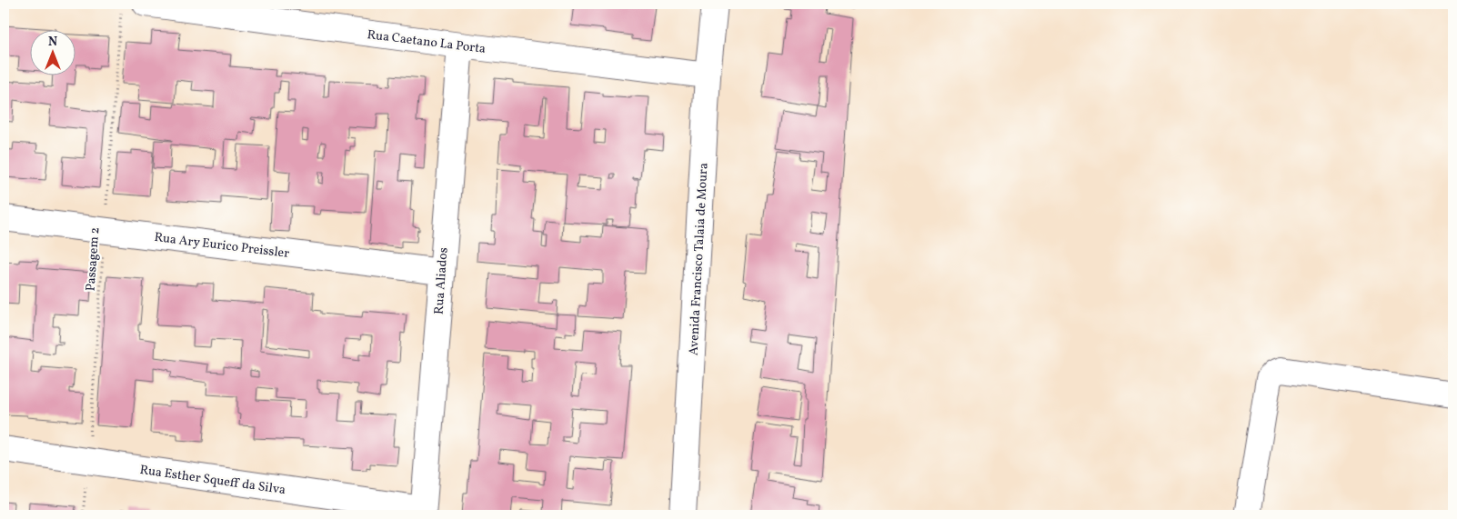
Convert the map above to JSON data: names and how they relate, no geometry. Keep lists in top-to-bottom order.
{
  "streets": {
    "street": [
      "Rua Caetano La Porta",
      "Rua Ary Eurico Preissler",
      "Avenida Francisco Talaia de Moura",
      "Rua Aliados",
      "Rua Esther Squeff da Silva"
    ],
    "path": ["Passagem 2"]
  },
  "crossings": [
    ["Rua Caetano La Porta", "Avenida Francisco Talaia de Moura"],
    ["Rua Caetano La Porta", "Rua Aliados"],
    ["Rua Ary Eurico Preissler", "Passagem 2"],
    ["Rua Ary Eurico Preissler", "Rua Aliados"],
    ["Passagem 2", "Rua Esther Squeff da Silva"],
    ["Rua Aliados", "Rua Esther Squeff da Silva"]
  ],
  "north": "top"
}
